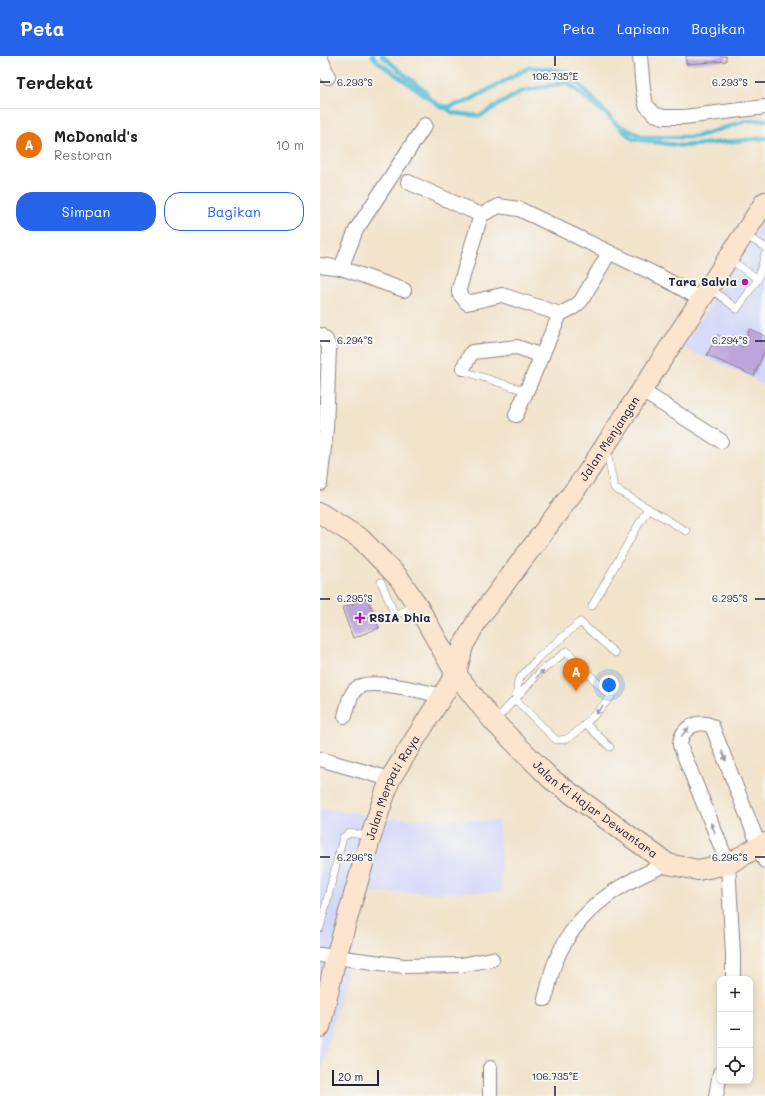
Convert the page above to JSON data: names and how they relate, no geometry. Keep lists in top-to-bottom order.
{
  "streets": {
    "main road": ["Jalan Menjangan", "Jalan Merpati Raya", "Jalan Ki Hajar Dewantara"]
  },
  "crossings": [
    ["Jalan Menjangan", "Jalan Merpati Raya"],
    ["Jalan Menjangan", "Jalan Ki Hajar Dewantara"],
    ["Jalan Merpati Raya", "Jalan Ki Hajar Dewantara"]
  ],
  "places": {
    "other": ["Tara Salvia"],
    "health": ["RSIA Dhia"]
  },
  "scale_bar": "20 m",
  "page": {
    "header": "Peta",
    "nav": ["Peta", "Lapisan", "Bagikan"],
    "heading": "Terdekat",
    "list": [
      {
        "mark": "A",
        "name": "McDonald's",
        "note": "Restoran",
        "value": "10 m"
      }
    ],
    "buttons": ["Simpan", "Bagikan"],
    "pins": "A",
    "map_buttons": ["+", "−"],
    "scale": "20 m"
  },
  "coordinates": [
    "106.735°E",
    "6.293°S",
    "6.294°S",
    "6.295°S",
    "6.296°S"
  ]
}
